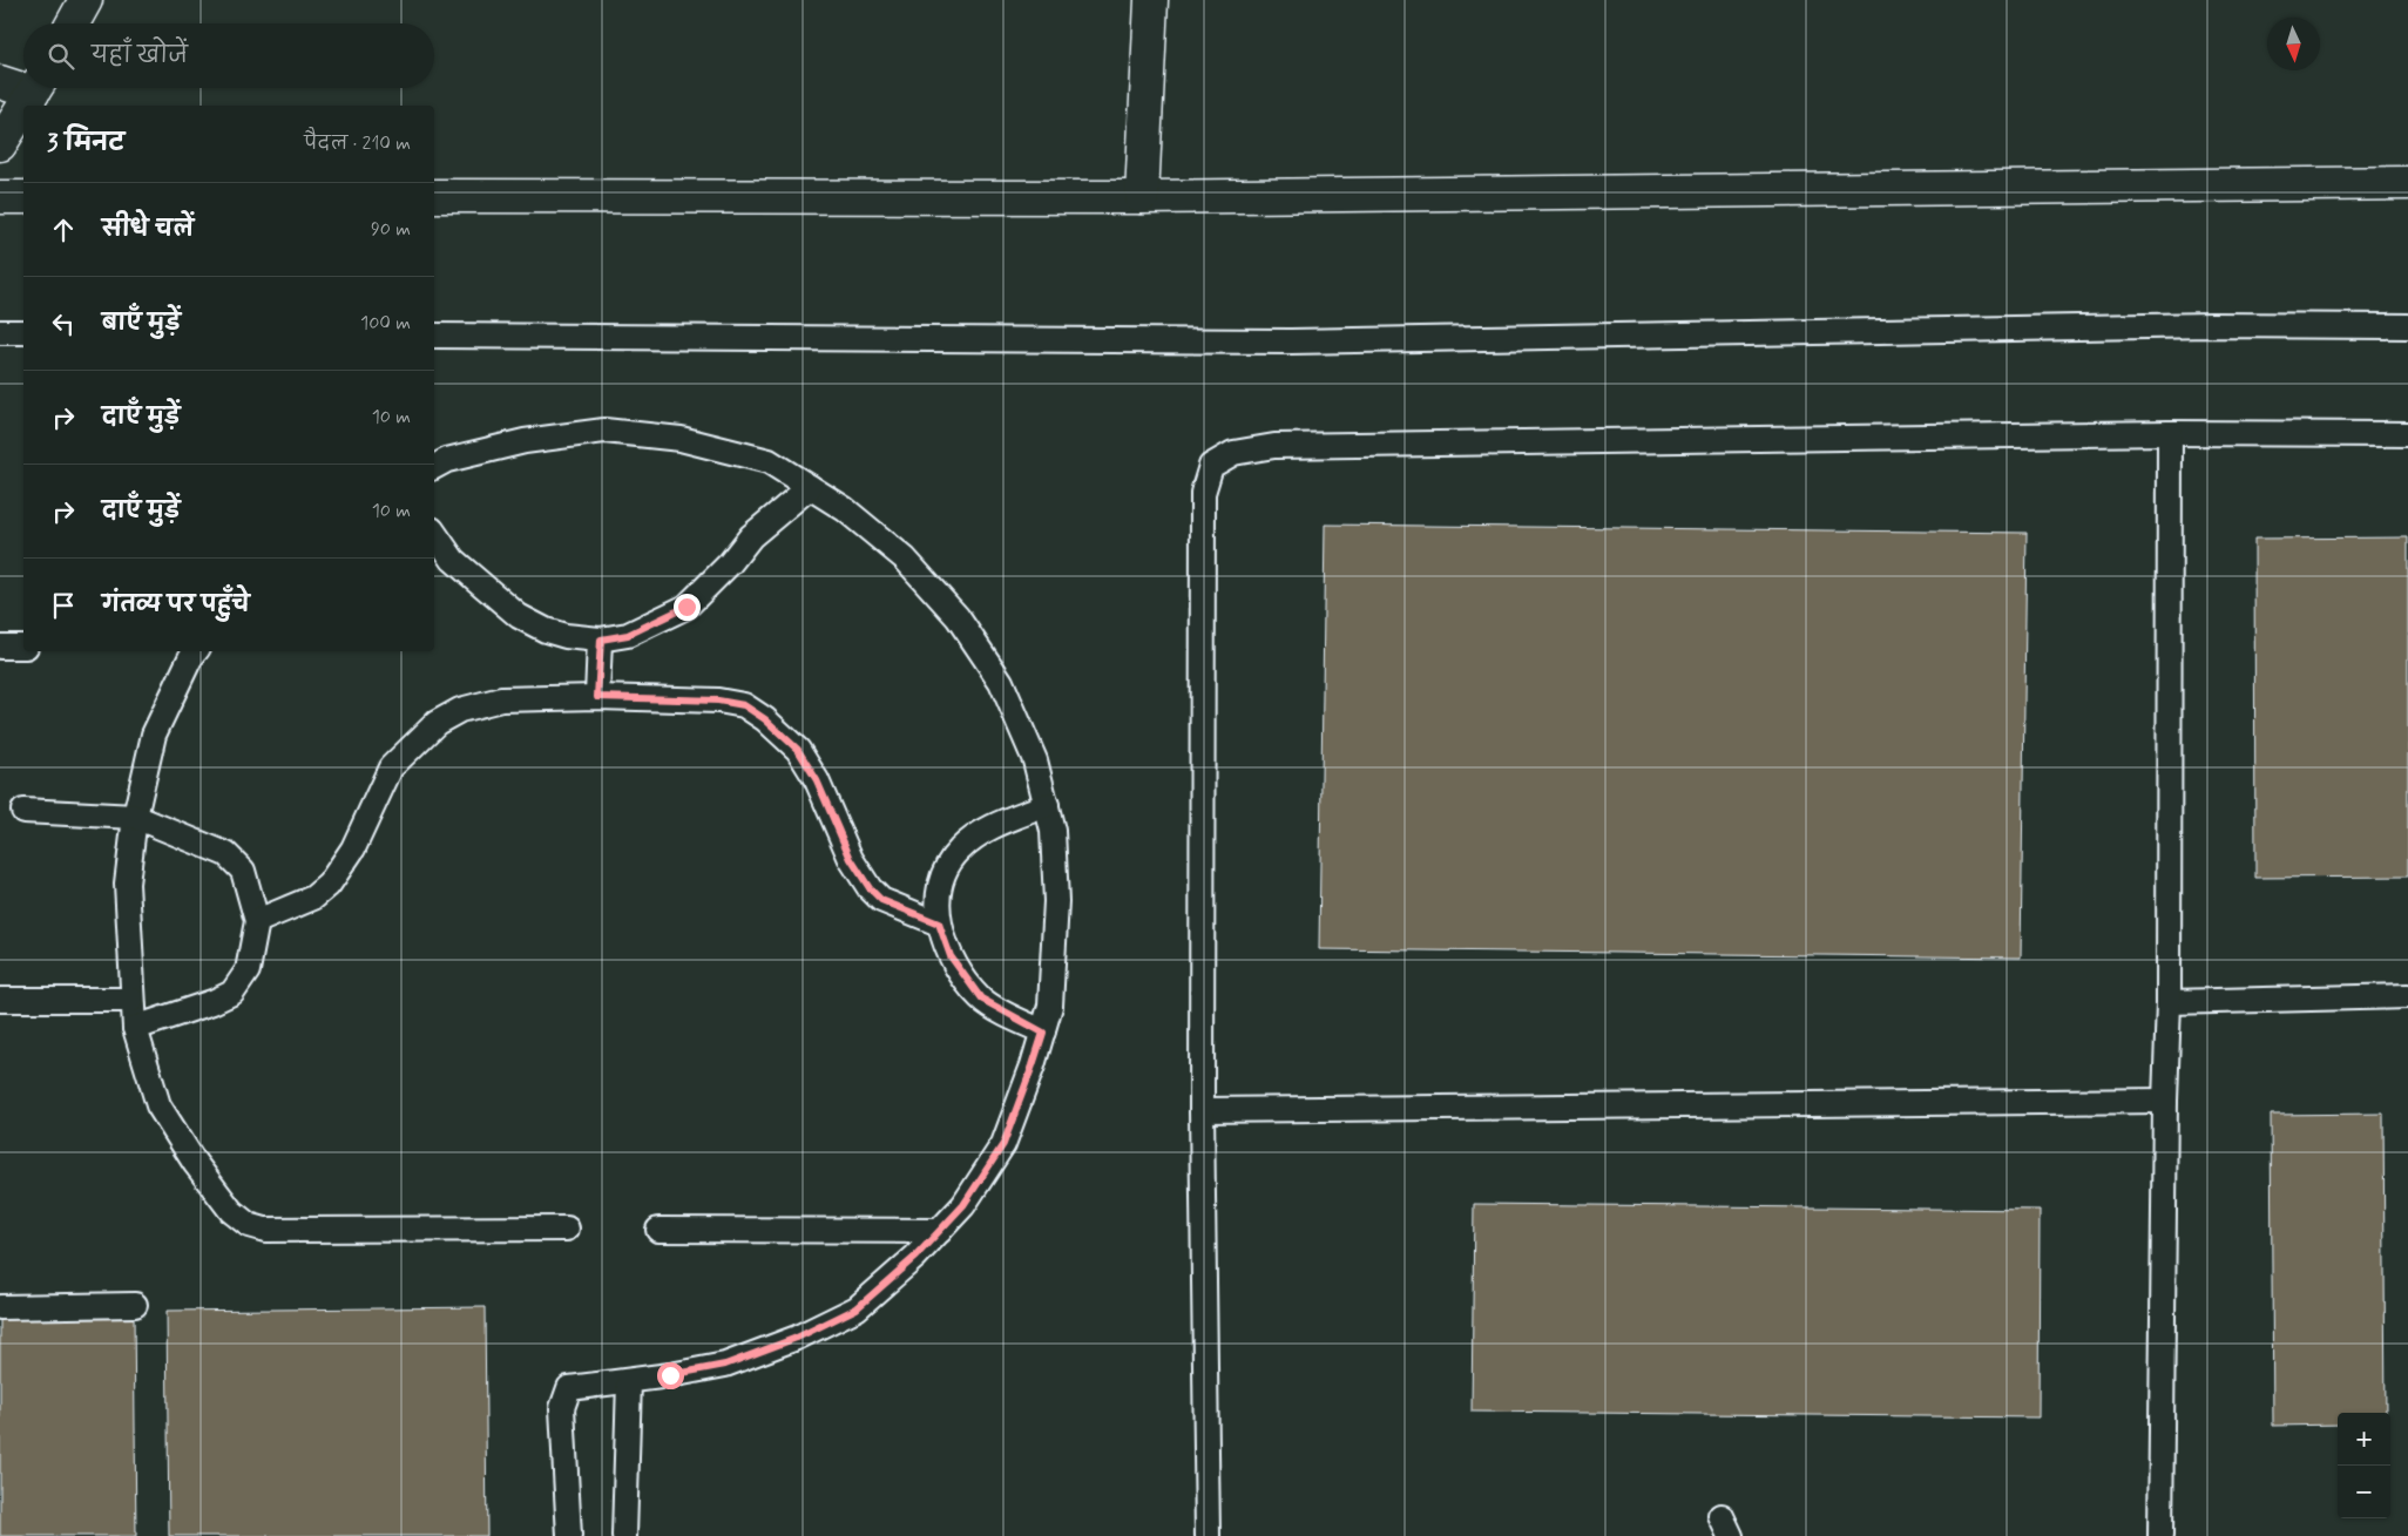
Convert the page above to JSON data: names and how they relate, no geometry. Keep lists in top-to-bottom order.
{
  "north": "bottom",
  "page": {
    "search": "यहाँ खोजें",
    "heading": ["3 मिनट", "पैदल · 210 m"],
    "list": [
      ["सीधे चलें", "90 m"],
      ["बाएँ मुड़ें", "100 m"],
      ["दाएँ मुड़ें", "10 m"],
      ["दाएँ मुड़ें", "10 m"],
      "गंतव्य पर पहुँचे"
    ],
    "map_buttons": ["+", "−"]
  }
}
